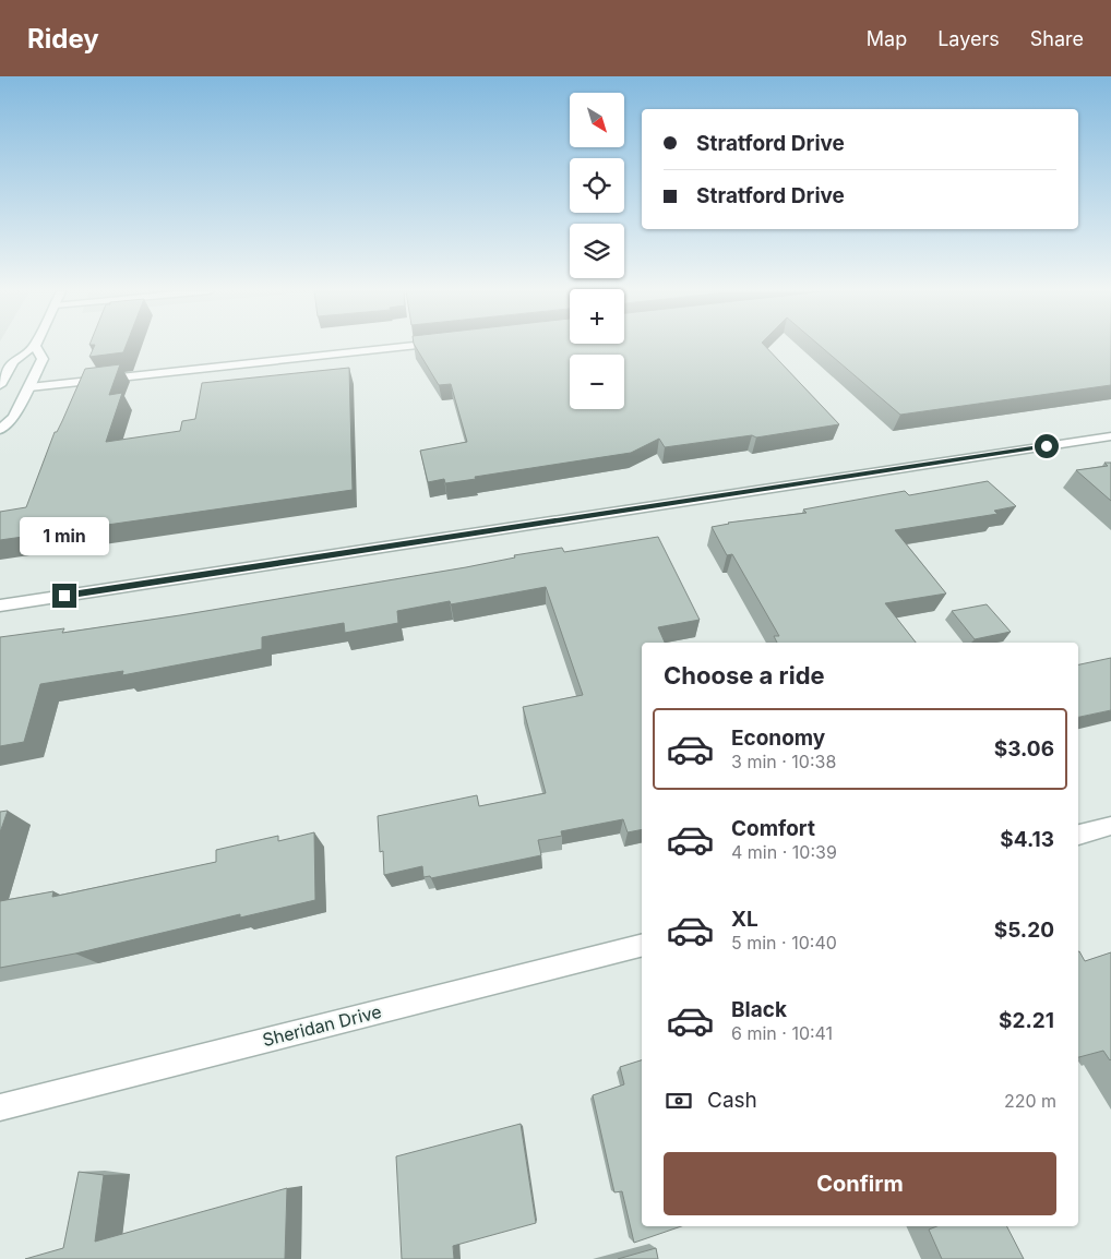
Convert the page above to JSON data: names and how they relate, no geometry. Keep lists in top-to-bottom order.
{
  "streets": {
    "street": ["Sheridan Drive"]
  },
  "north": "bottom right",
  "page": {
    "header": "Ridey",
    "nav": ["Map", "Layers", "Share"],
    "map_buttons": ["+", "−"],
    "banner": ["Stratford Drive", "Stratford Drive"],
    "bubble": "1 min",
    "heading": "Choose a ride",
    "list": [
      {
        "name": "Economy",
        "note": "3 min · 10:38",
        "value": "$3.06"
      },
      {
        "name": "Comfort",
        "note": "4 min · 10:39",
        "value": "$4.13"
      },
      {
        "name": "XL",
        "note": "5 min · 10:40",
        "value": "$5.20"
      },
      {
        "name": "Black",
        "note": "6 min · 10:41",
        "value": "$2.21"
      }
    ],
    "pay": ["Cash", "220 m"],
    "buttons": "Confirm"
  }
}
